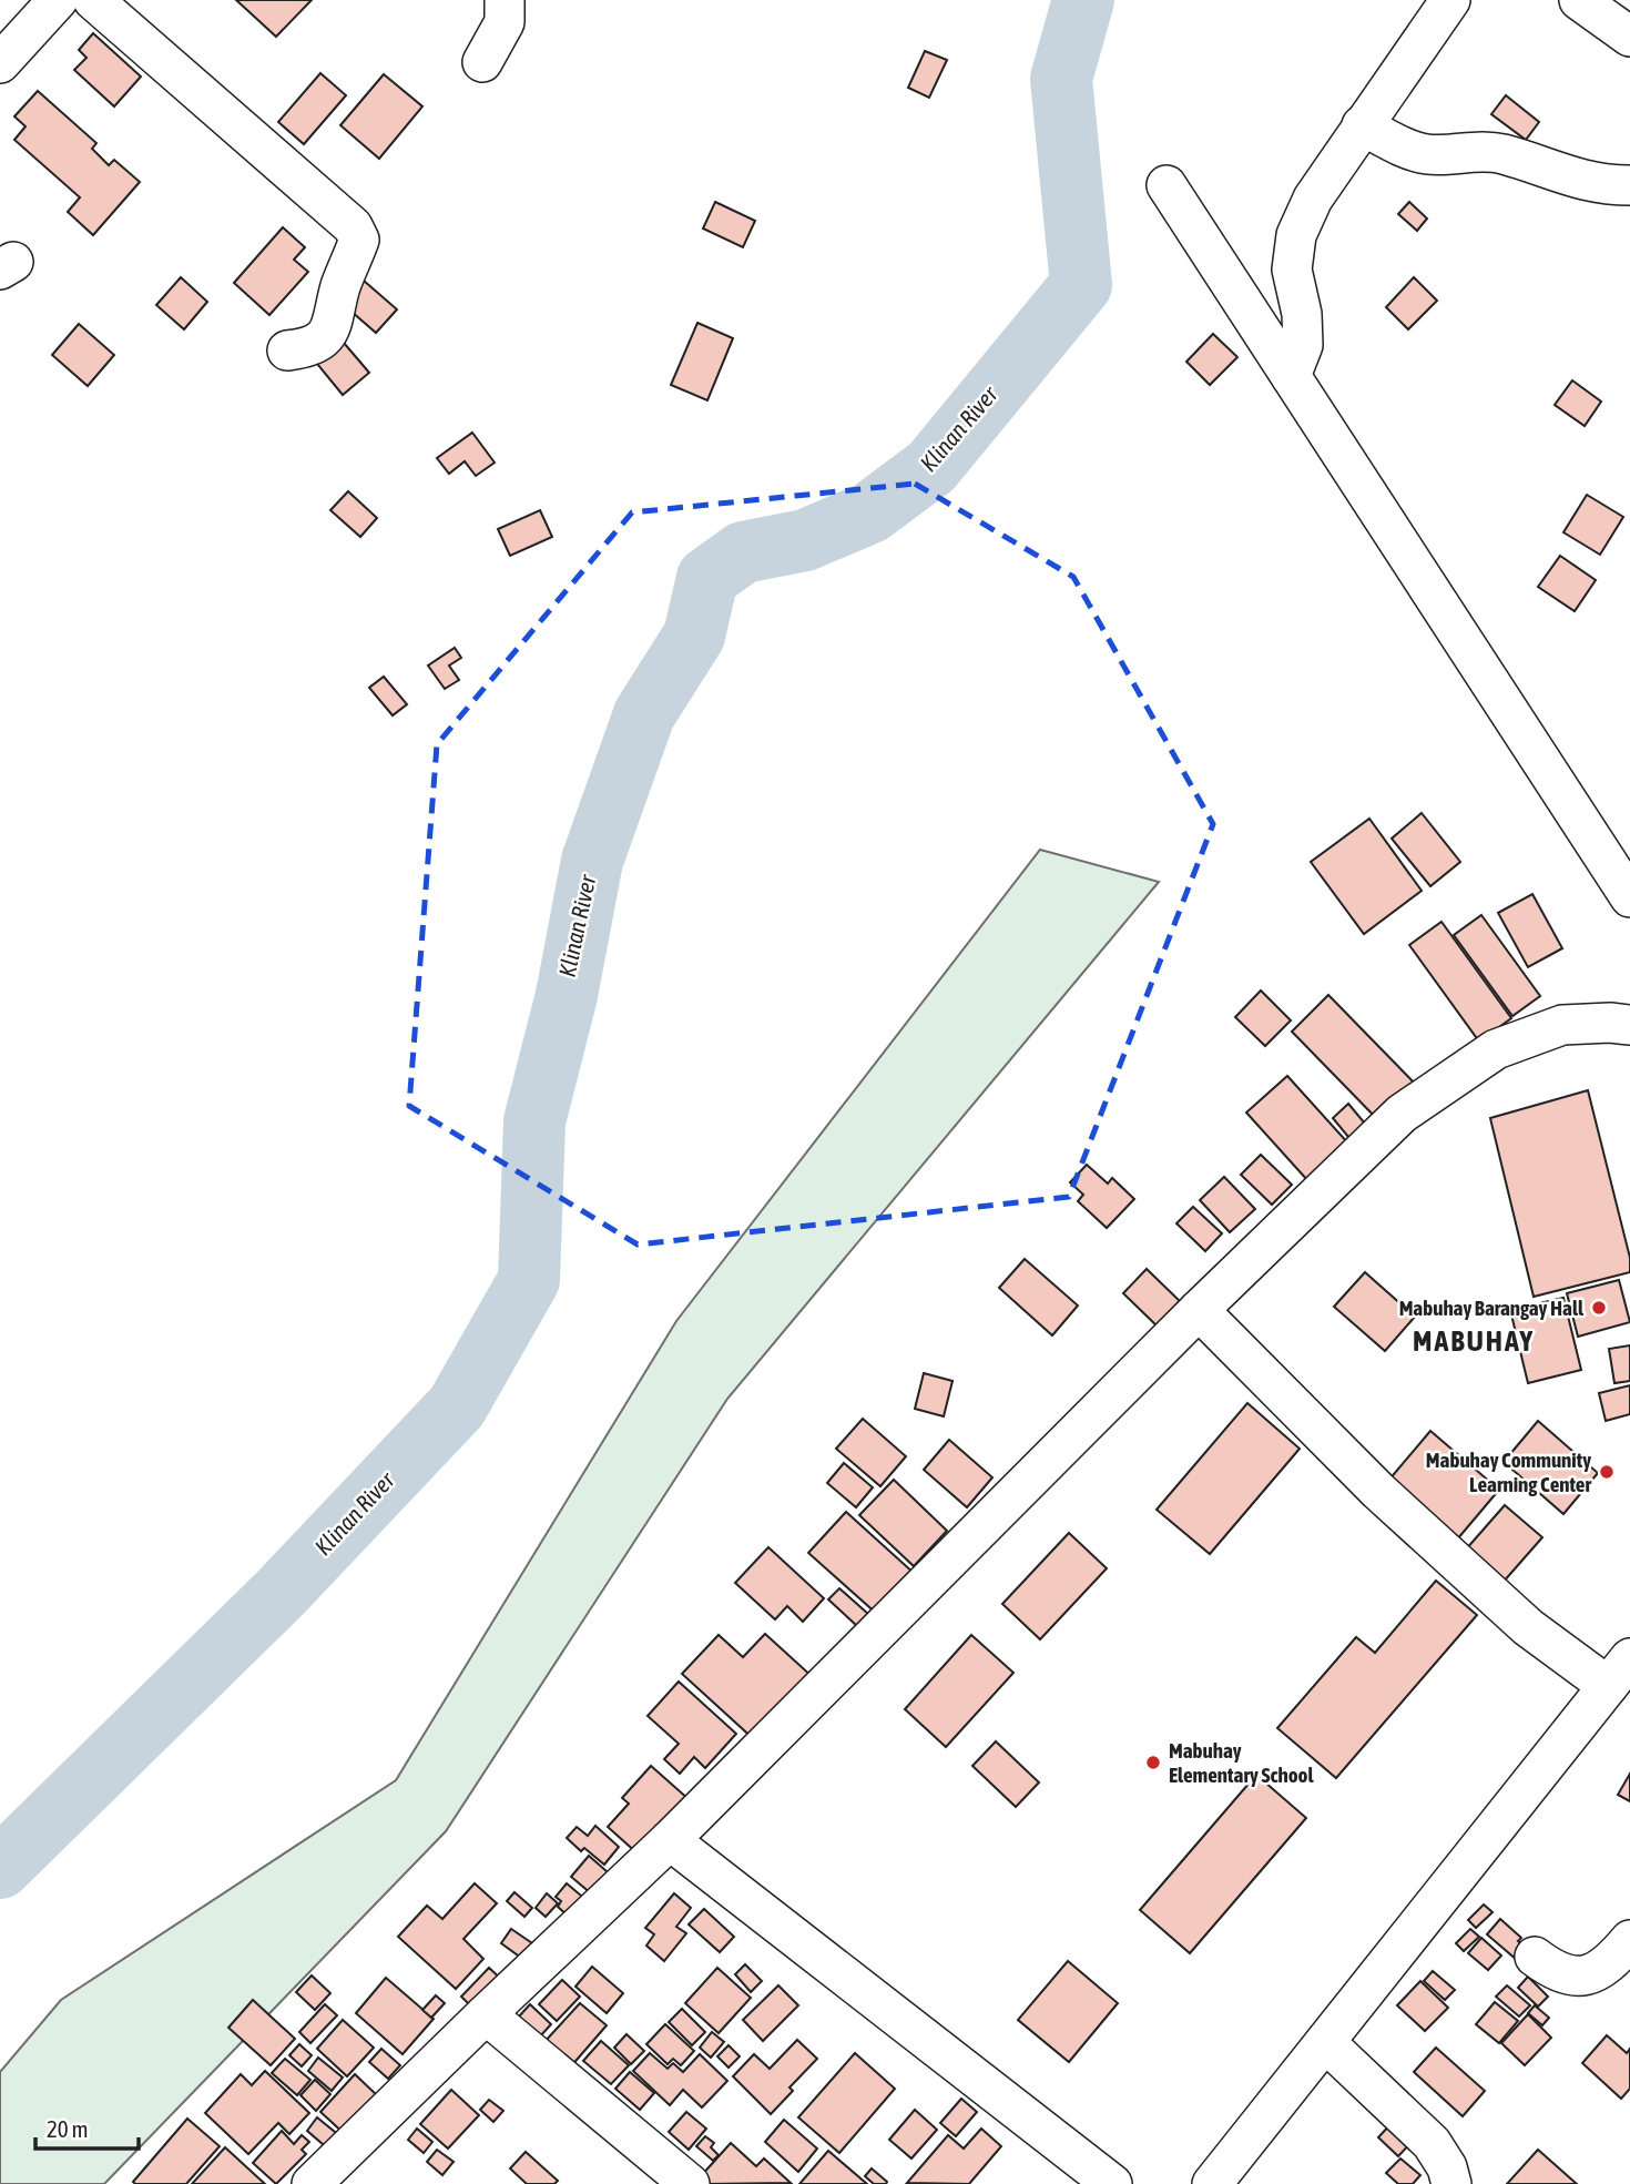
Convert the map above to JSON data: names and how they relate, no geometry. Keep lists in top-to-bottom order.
{
  "districts": ["MABUHAY"],
  "water": ["Klinan River"],
  "places": ["Mabuhay Barangay Hall", "Mabuhay Community Learning Center", "Mabuhay Elementary School"],
  "scale_bar": "20 m"
}
